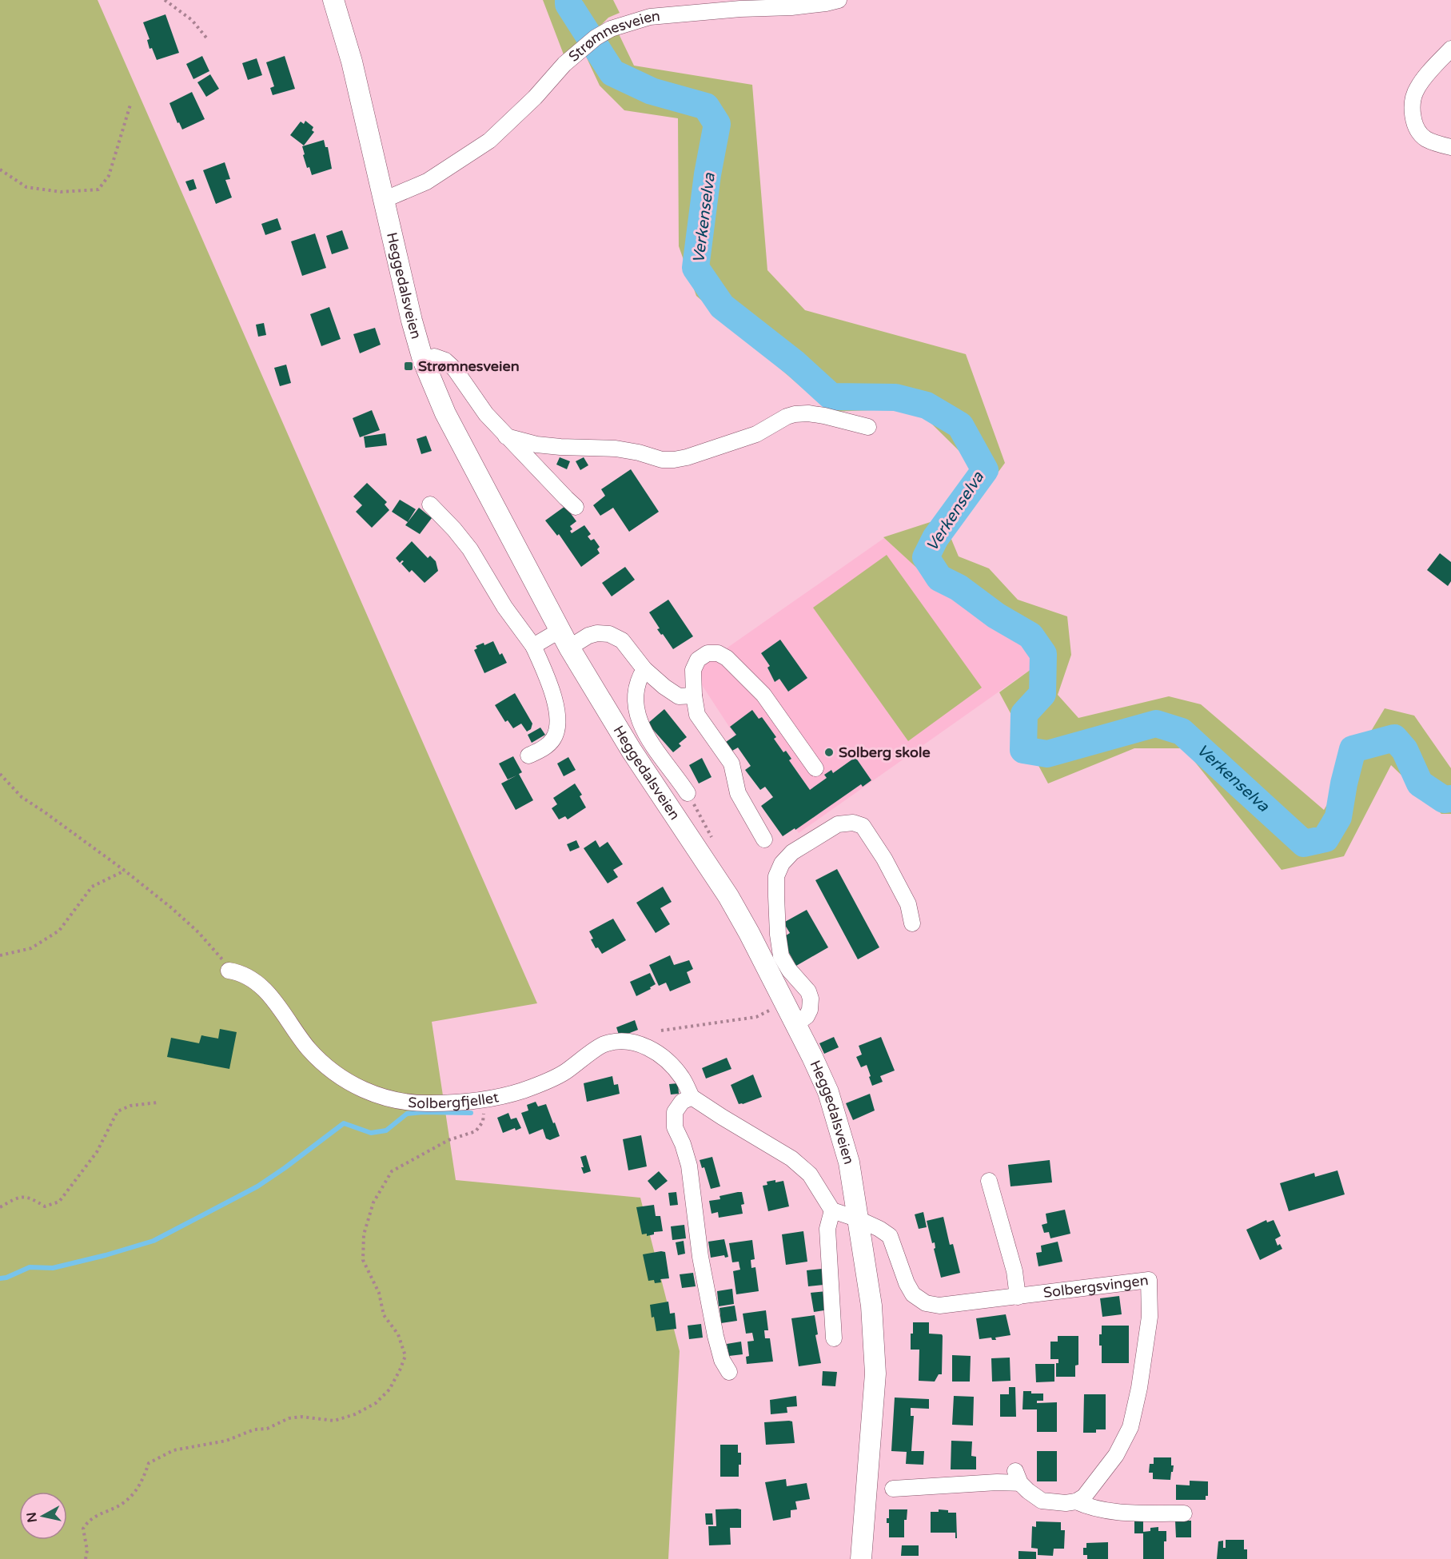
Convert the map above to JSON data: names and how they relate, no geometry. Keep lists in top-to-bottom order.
{
  "streets": {
    "main road": ["Heggedalsveien"],
    "street": ["Strømnesveien", "Solbergfjellet", "Solbergsvingen"]
  },
  "crossings": [
    ["Strømnesveien", "Heggedalsveien"],
    ["Heggedalsveien", "Solbergsvingen"]
  ],
  "water": ["Verkenselva"],
  "places": {
    "transit": ["Strømnesveien"],
    "other": ["Solberg skole"]
  },
  "north": "left"
}
